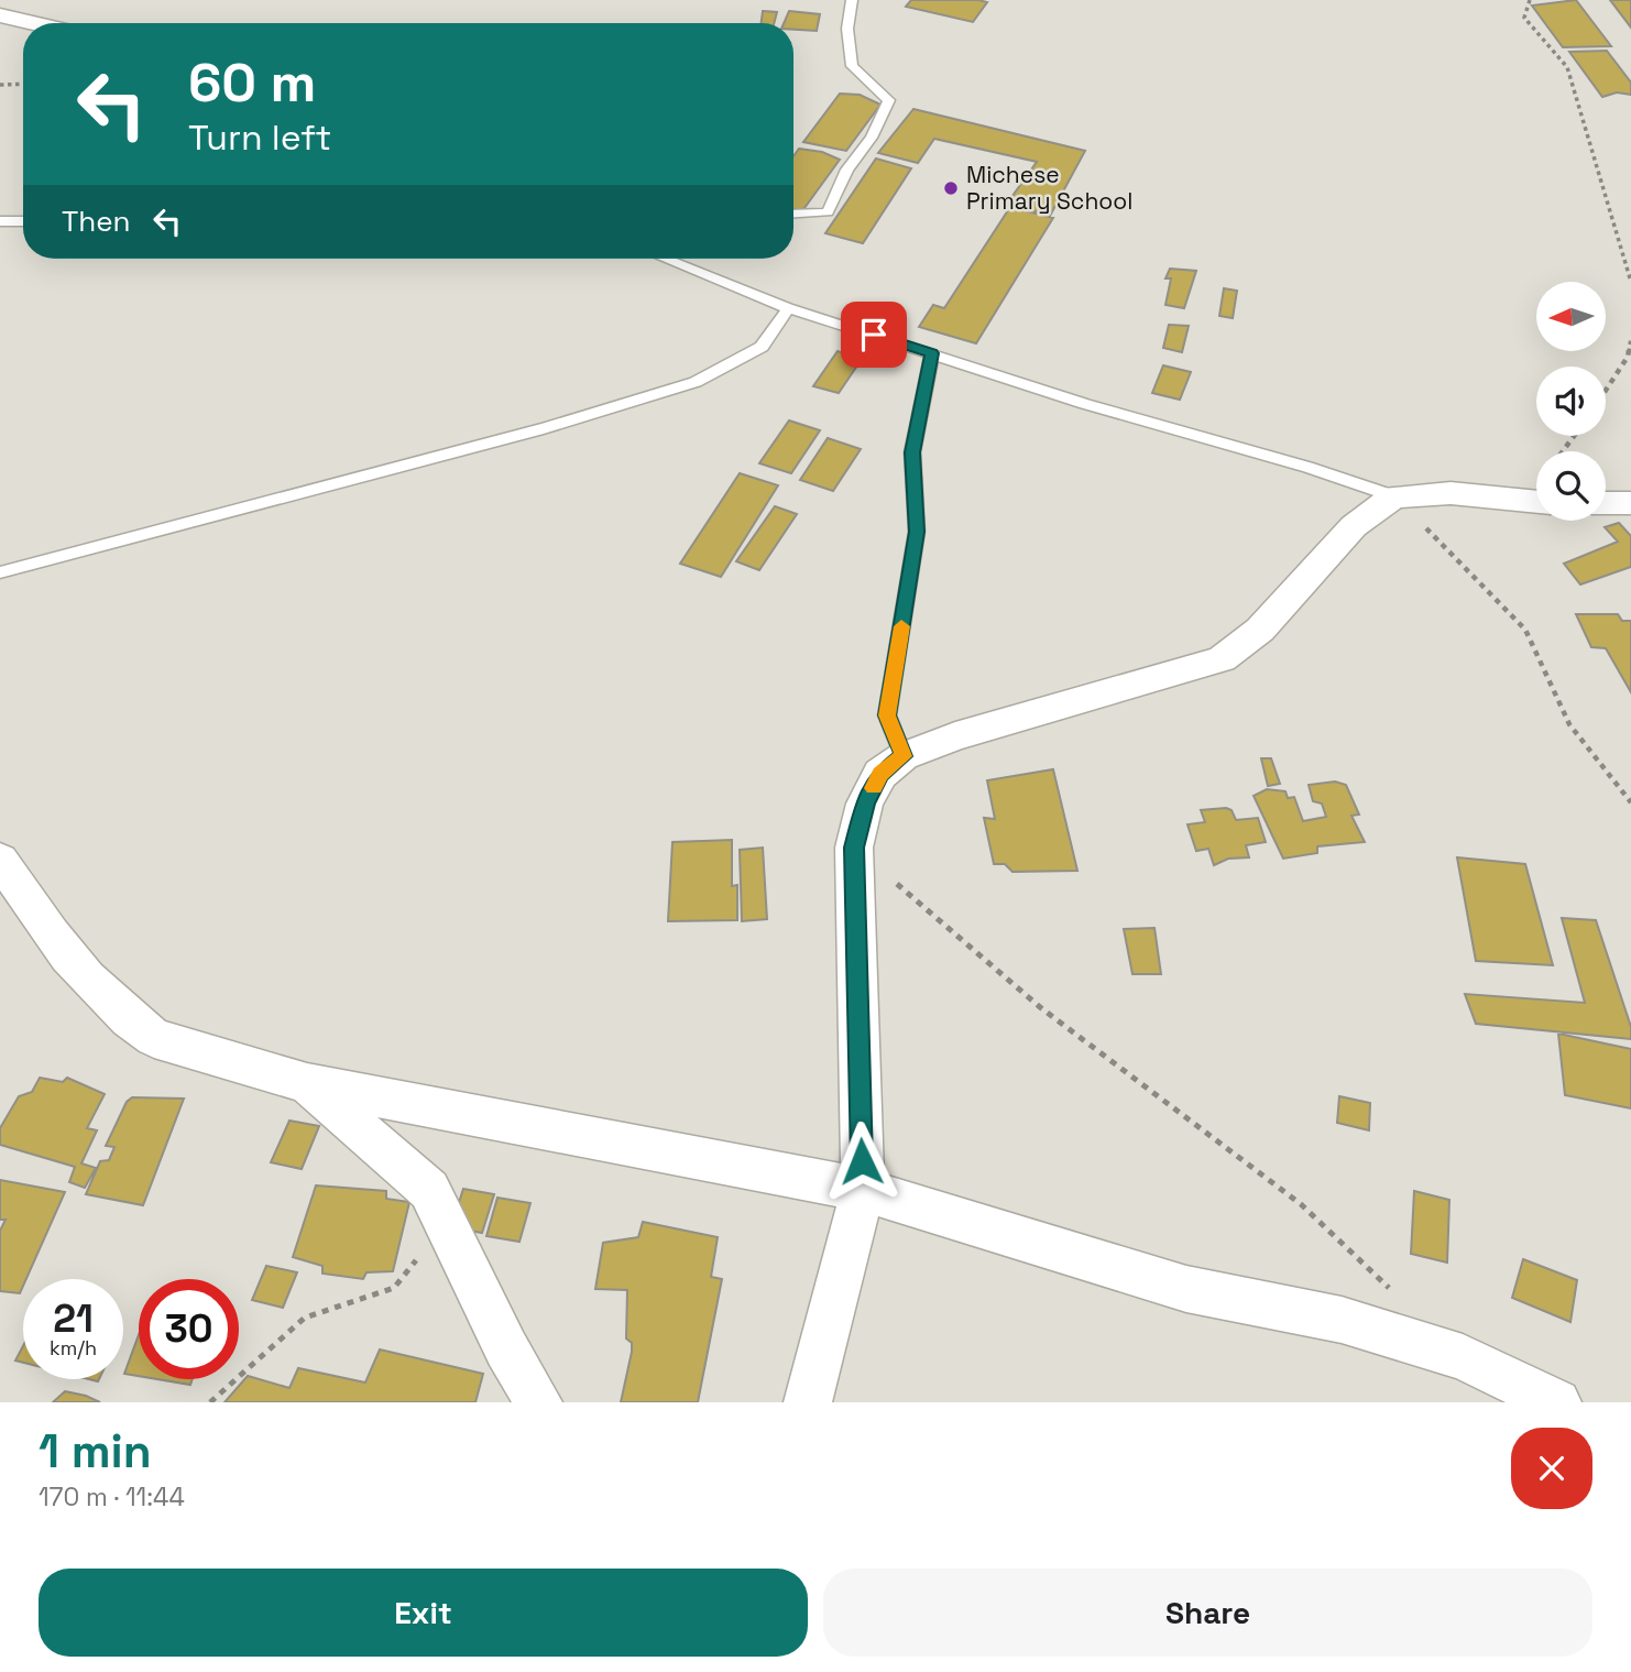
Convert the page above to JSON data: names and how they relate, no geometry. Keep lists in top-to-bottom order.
{
  "places": ["Michese Primary School"],
  "north": "left",
  "page": {
    "turn": ["60 m", "Turn left"],
    "then": "Then",
    "speed": "21 km/h",
    "limit": "30",
    "heading": ["1 min", "170 m · 11:44"],
    "buttons": ["Exit", "Share"]
  }
}
